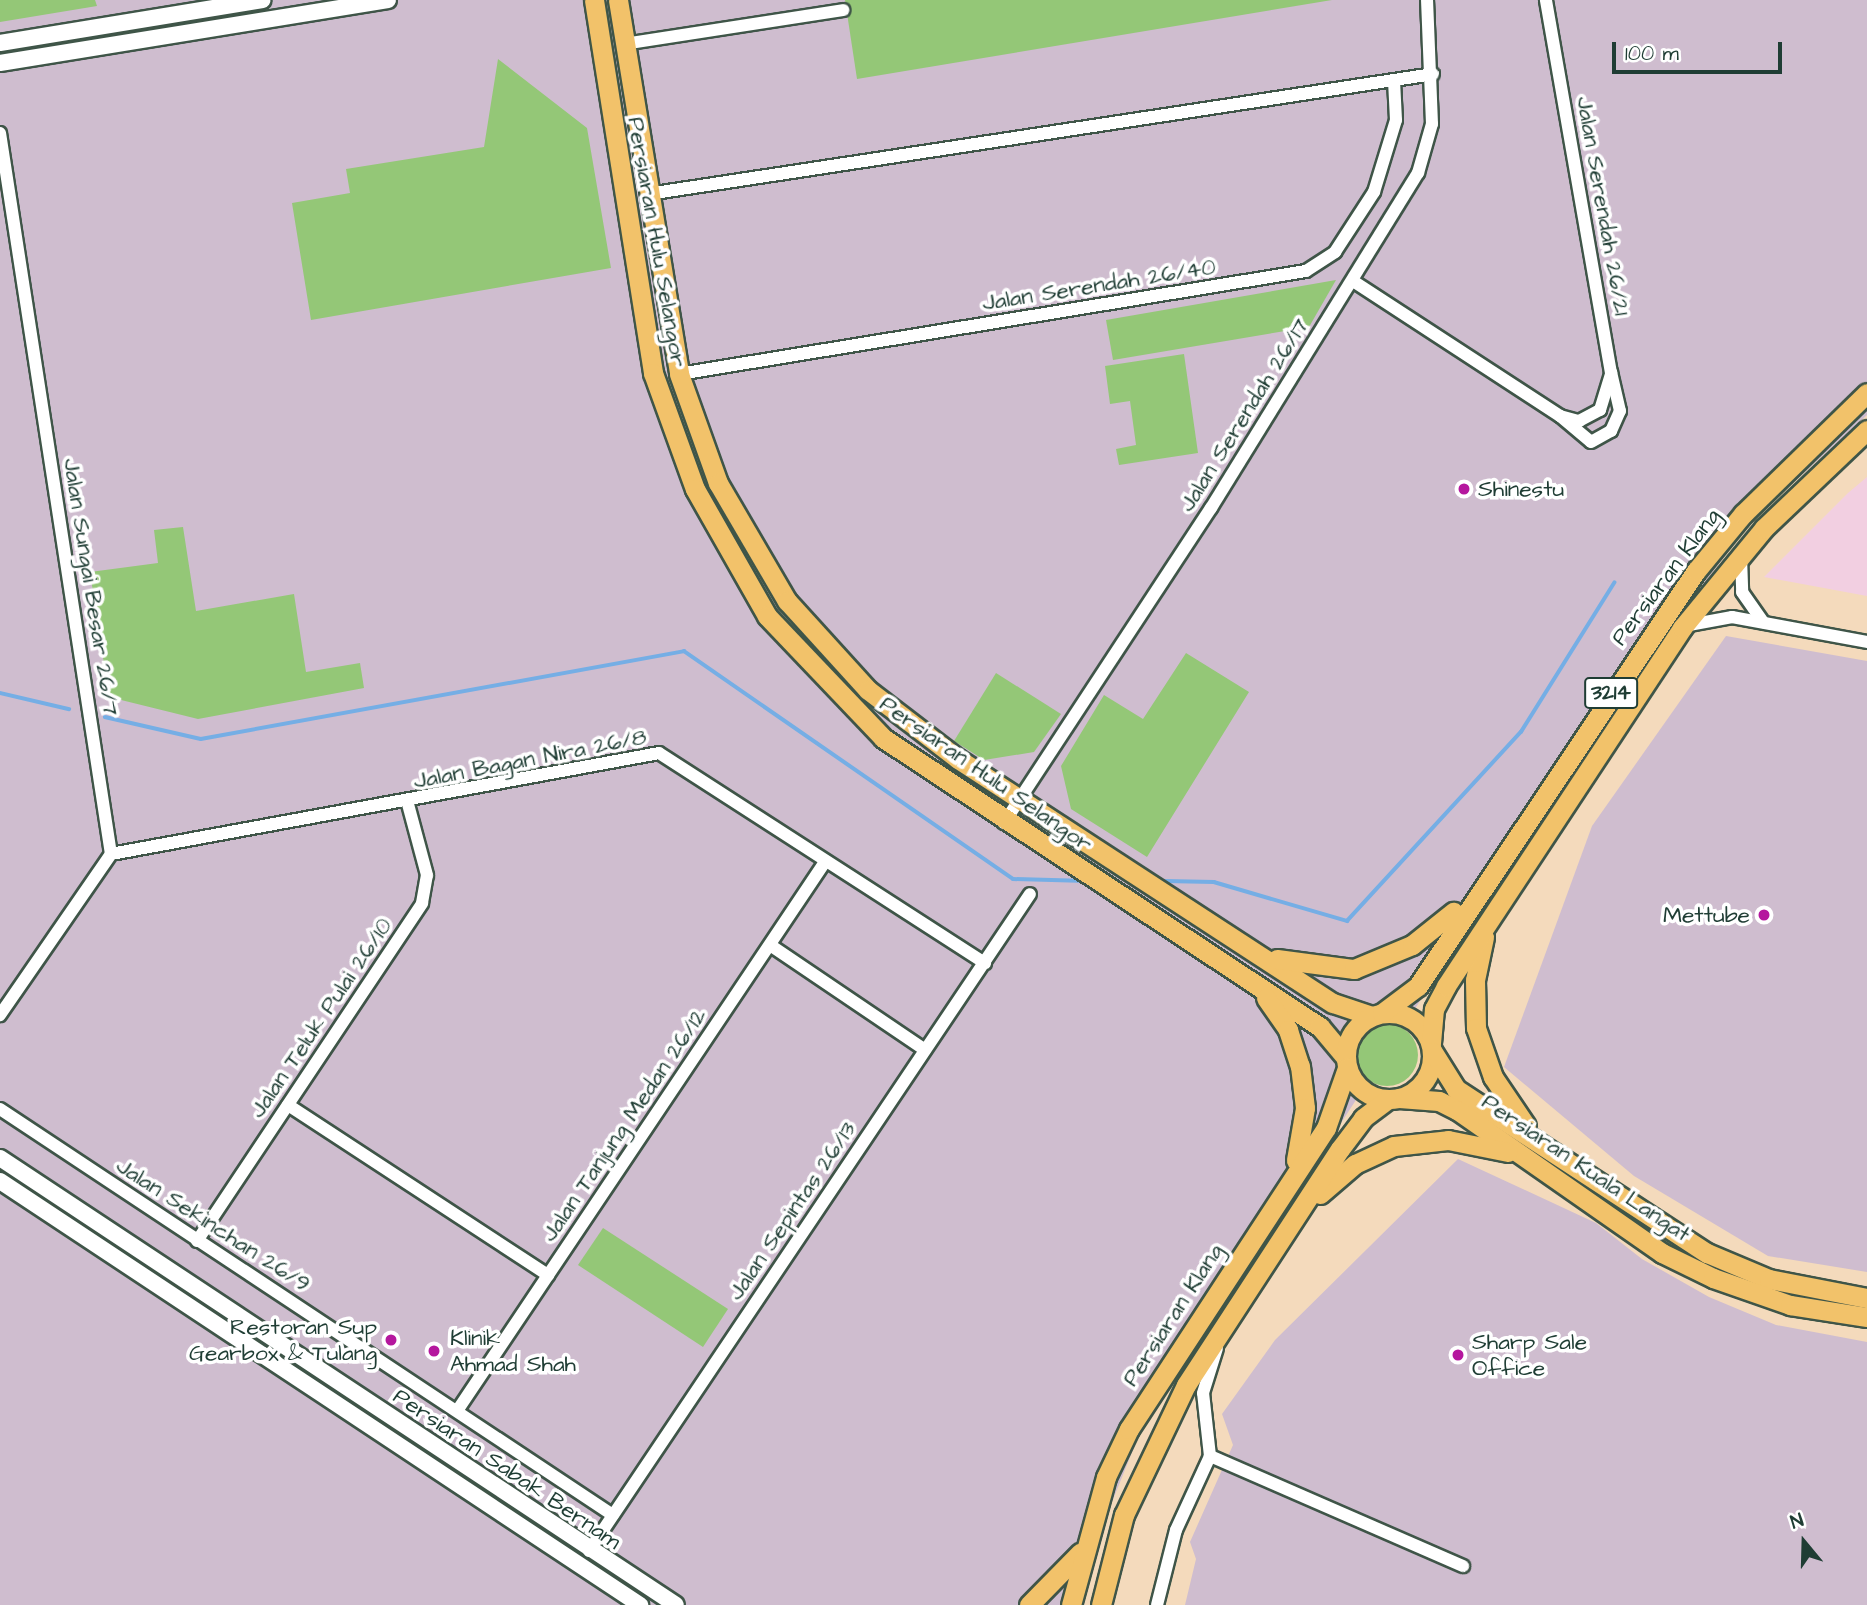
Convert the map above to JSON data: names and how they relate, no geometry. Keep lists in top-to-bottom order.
{
  "streets": {
    "main road": [
      "Persiaran Hulu Selangor",
      "Persiaran Klang",
      "3214",
      "Persiaran Kuala Langat"
    ],
    "street": [
      "Jalan Serendah 26/21",
      "Jalan Serendah 26/40",
      "Jalan Serendah 26/17",
      "Jalan Sungai Besar 26/7",
      "Jalan Bagan Nira 26/8",
      "Jalan Teluk Pulai 26/10",
      "Jalan Tanjung Medan 26/12",
      "Jalan Sepintas 26/13",
      "Jalan Sekinchan 26/9",
      "Persiaran Sabak Bernam"
    ]
  },
  "crossings": [
    ["Persiaran Hulu Selangor", "Jalan Serendah 26/40"],
    ["Persiaran Hulu Selangor", "Jalan Serendah 26/17"],
    ["Persiaran Hulu Selangor", "Persiaran Klang"],
    ["Persiaran Hulu Selangor", "Persiaran Kuala Langat"],
    ["Persiaran Klang", "Persiaran Kuala Langat"],
    ["Jalan Sungai Besar 26/7", "Jalan Bagan Nira 26/8"],
    ["Jalan Bagan Nira 26/8", "Jalan Teluk Pulai 26/10"],
    ["Jalan Bagan Nira 26/8", "Jalan Tanjung Medan 26/12"],
    ["Jalan Bagan Nira 26/8", "Jalan Sepintas 26/13"],
    ["Jalan Teluk Pulai 26/10", "Jalan Sekinchan 26/9"],
    ["Jalan Tanjung Medan 26/12", "Jalan Sekinchan 26/9"],
    ["Jalan Sepintas 26/13", "Jalan Sekinchan 26/9"],
    ["Jalan Sepintas 26/13", "Persiaran Sabak Bernam"]
  ],
  "places": [
    "Shinestu",
    "Mettube",
    "Restoran Sup Gearbox & Tulang",
    "Klinik Ahmad Shah",
    "Sharp Sale Office"
  ],
  "scale_bar": "100 m",
  "north": "top"
}
